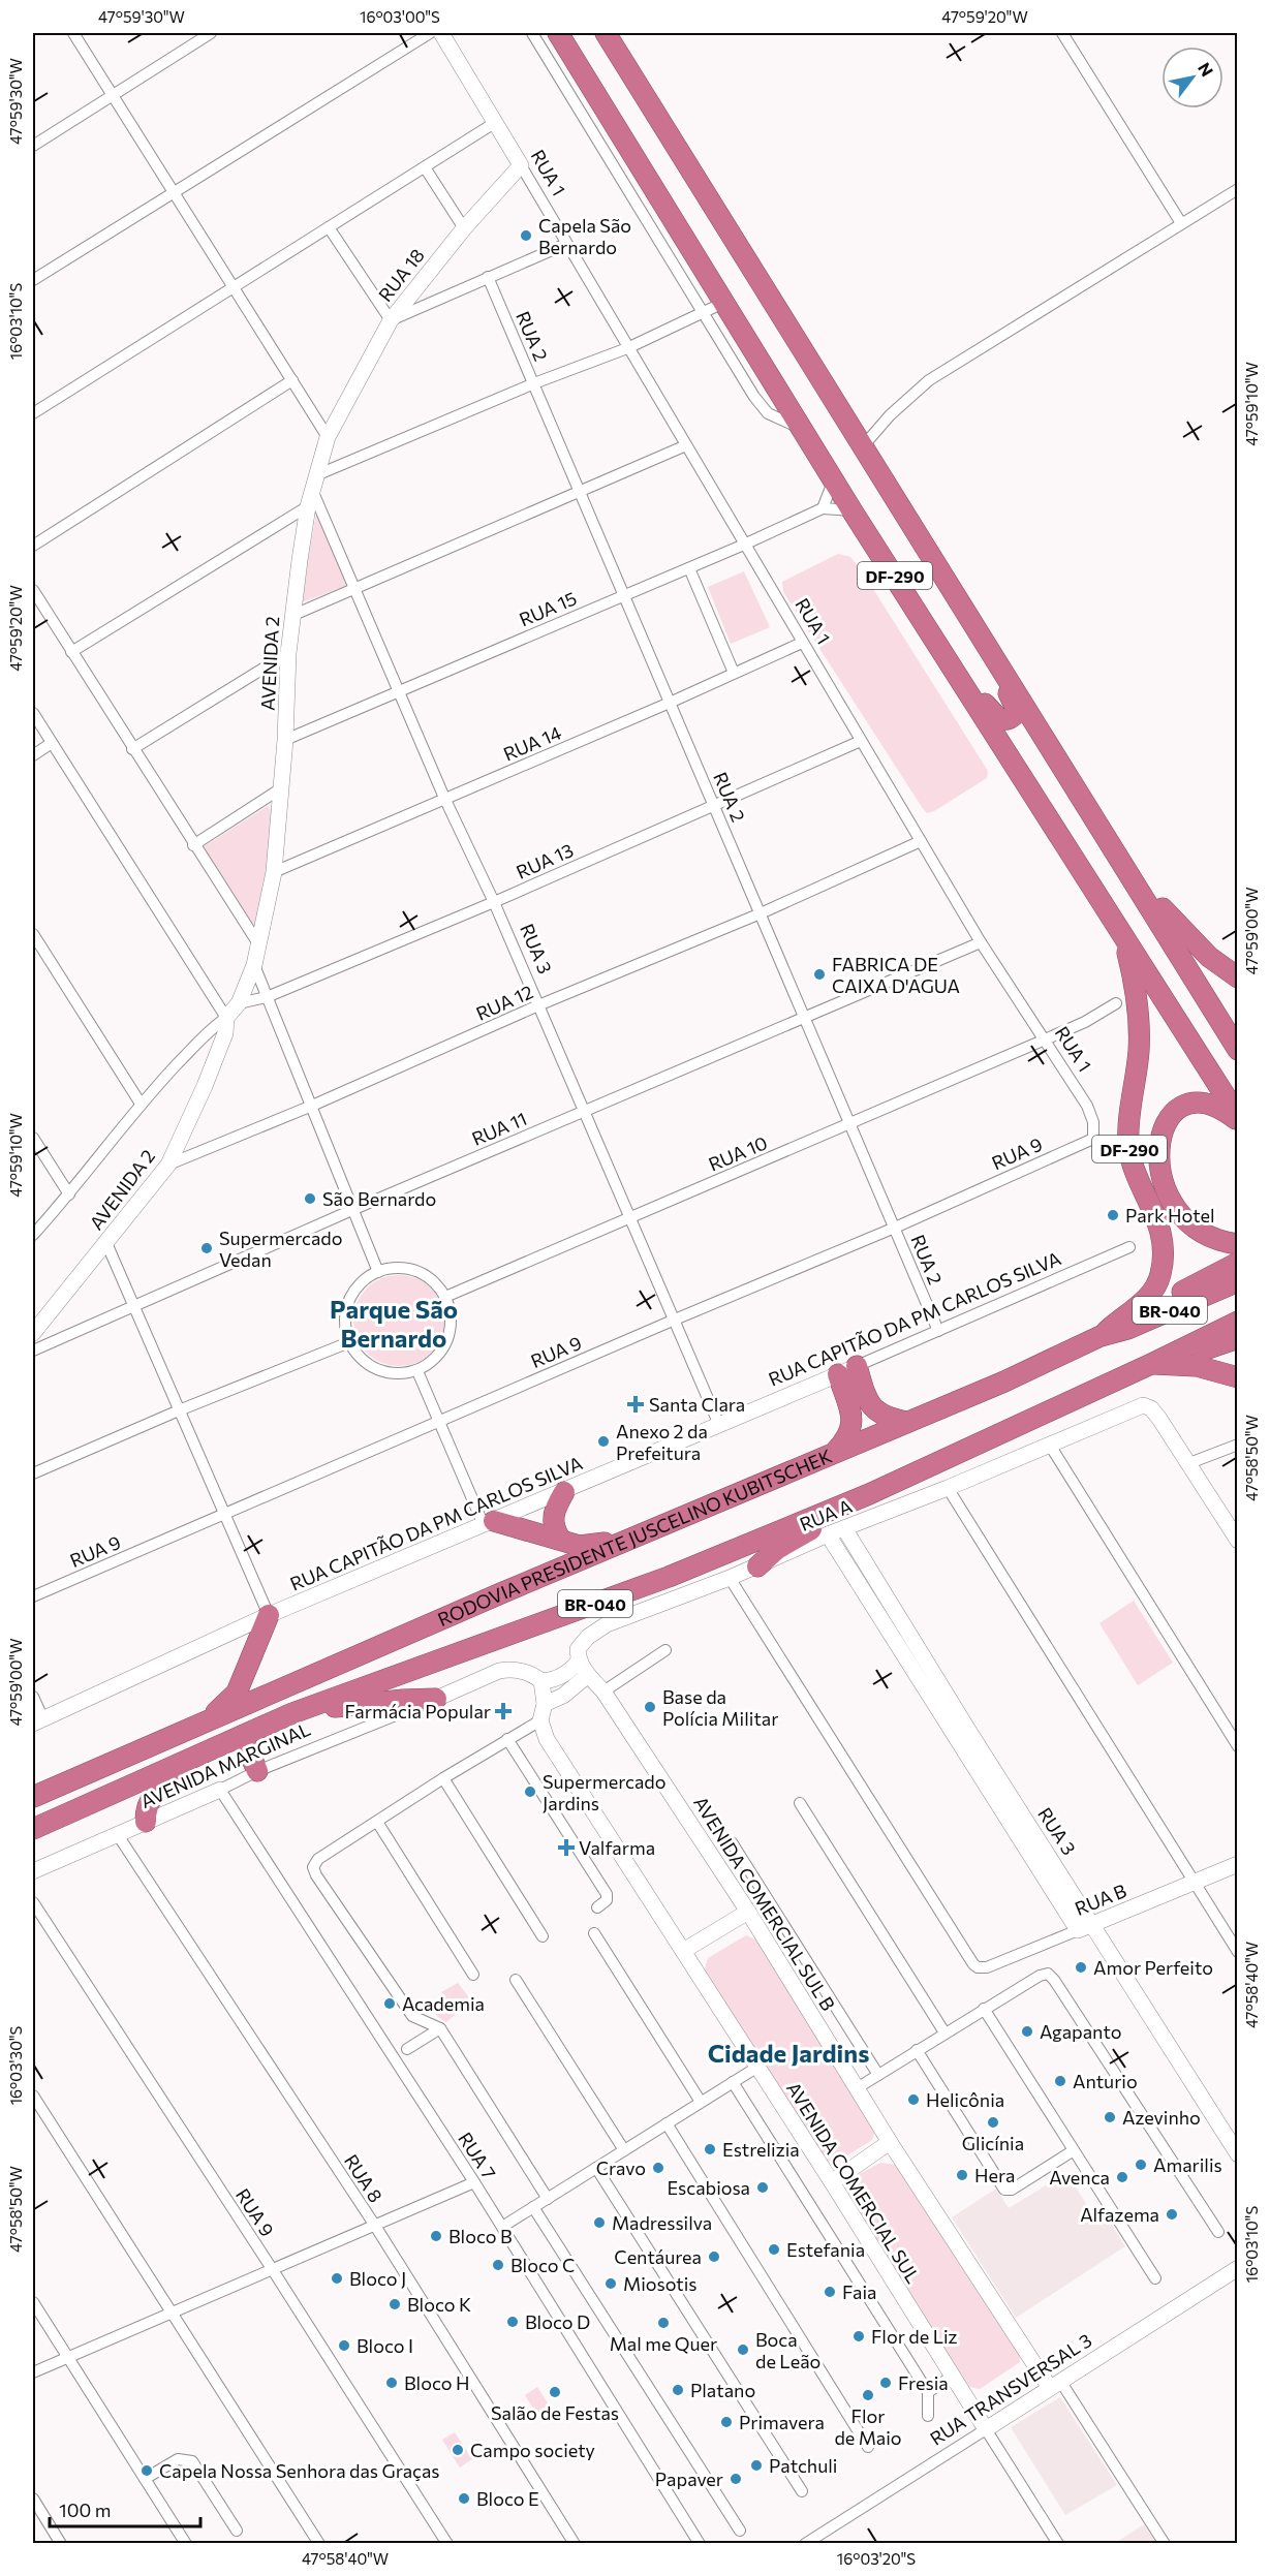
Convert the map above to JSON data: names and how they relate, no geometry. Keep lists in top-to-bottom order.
{
  "streets": {
    "highway": ["DF-290", "BR-040", "RODOVIA PRESIDENTE JUSCELINO KUBITSCHEK"],
    "street": [
      "RUA 1",
      "RUA 18",
      "RUA 2",
      "RUA 15",
      "AVENIDA 2",
      "RUA 14",
      "RUA 13",
      "RUA 3",
      "RUA 12",
      "RUA 11",
      "RUA 10",
      "RUA 9",
      "RUA CAPITÃO DA PM CARLOS SILVA",
      "RUA A",
      "AVENIDA MARGINAL",
      "RUA B",
      "AVENIDA COMERCIAL SUL B",
      "RUA 7",
      "RUA 8",
      "AVENIDA COMERCIAL SUL",
      "RUA TRANSVERSAL 3"
    ]
  },
  "crossings": [
    ["RUA 1", "RUA 18"],
    ["RUA 1", "RUA 15"],
    ["RUA 1", "RUA 14"],
    ["RUA 1", "RUA 13"],
    ["RUA 1", "RUA 12"],
    ["RUA 1", "RUA 11"],
    ["RUA 1", "RUA 10"],
    ["RUA 1", "RUA 9"],
    ["RUA 18", "RUA 2"],
    ["RUA 18", "AVENIDA 2"],
    ["RUA 2", "RUA 15"],
    ["RUA 2", "RUA 14"],
    ["RUA 2", "RUA 13"],
    ["RUA 2", "RUA 12"],
    ["RUA 2", "RUA 11"],
    ["RUA 2", "RUA 10"],
    ["RUA 2", "RUA 9"],
    ["RUA 2", "RUA CAPITÃO DA PM CARLOS SILVA"],
    ["DF-290", "RODOVIA PRESIDENTE JUSCELINO KUBITSCHEK"],
    ["RUA 15", "AVENIDA 2"],
    ["RUA 15", "RUA 3"],
    ["AVENIDA 2", "RUA 14"],
    ["AVENIDA 2", "RUA 13"],
    ["AVENIDA 2", "RUA 3"],
    ["AVENIDA 2", "RUA 12"],
    ["RUA 14", "RUA 3"],
    ["RUA 13", "RUA 3"],
    ["RUA 3", "RUA 12"],
    ["RUA 3", "RUA 11"],
    ["RUA 3", "RUA 10"],
    ["RUA 3", "RUA 9"],
    ["RUA 3", "RUA CAPITÃO DA PM CARLOS SILVA"],
    ["RUA 3", "RUA A"],
    ["RUA 3", "RUA B"],
    ["RUA A", "RUA B"],
    ["AVENIDA MARGINAL", "RUA 7"],
    ["AVENIDA MARGINAL", "RUA 8"],
    ["AVENIDA COMERCIAL SUL B", "RUA TRANSVERSAL 3"],
    ["AVENIDA COMERCIAL SUL", "RUA TRANSVERSAL 3"]
  ],
  "districts": ["Parque São Bernardo", "Cidade Jardins"],
  "places": {
    "other": [
      "Capela São Bernardo",
      "FABRICA DE CAIXA D'AGUA",
      "São Bernardo",
      "Park Hotel",
      "Supermercado Vedan",
      "Anexo 2 da Prefeitura",
      "Base da Polícia Militar",
      "Supermercado Jardins",
      "Amor Perfeito",
      "Academia",
      "Agapanto",
      "Anturio",
      "Helicônia",
      "Azevinho",
      "Glicínia",
      "Estrelizia",
      "Amarilis",
      "Cravo",
      "Hera",
      "Avenca",
      "Escabiosa",
      "Alfazema",
      "Madressilva",
      "Bloco B",
      "Estefania",
      "Centáurea",
      "Bloco C",
      "Bloco J",
      "Miosotis",
      "Faia",
      "Bloco K",
      "Bloco D",
      "Mal me Quer",
      "Flor de Liz",
      "Bloco I",
      "Boca de Leão",
      "Bloco H",
      "Fresia",
      "Platano",
      "Salão de Festas",
      "Flor de Maio",
      "Primavera",
      "Campo society",
      "Patchuli",
      "Capela Nossa Senhora das Graças",
      "Papaver",
      "Bloco E"
    ],
    "health": ["Santa Clara", "Farmácia Popular", "Valfarma"]
  },
  "scale_bar": "100 m",
  "north": "top right",
  "coordinates": [
    "47°59'30\"W",
    "16°03'00\"S",
    "47°59'20\"W",
    "16°03'10\"S",
    "47°59'10\"W",
    "47°59'00\"W",
    "47°58'50\"W",
    "47°58'40\"W",
    "16°03'30\"S",
    "16°03'20\"S"
  ]
}
